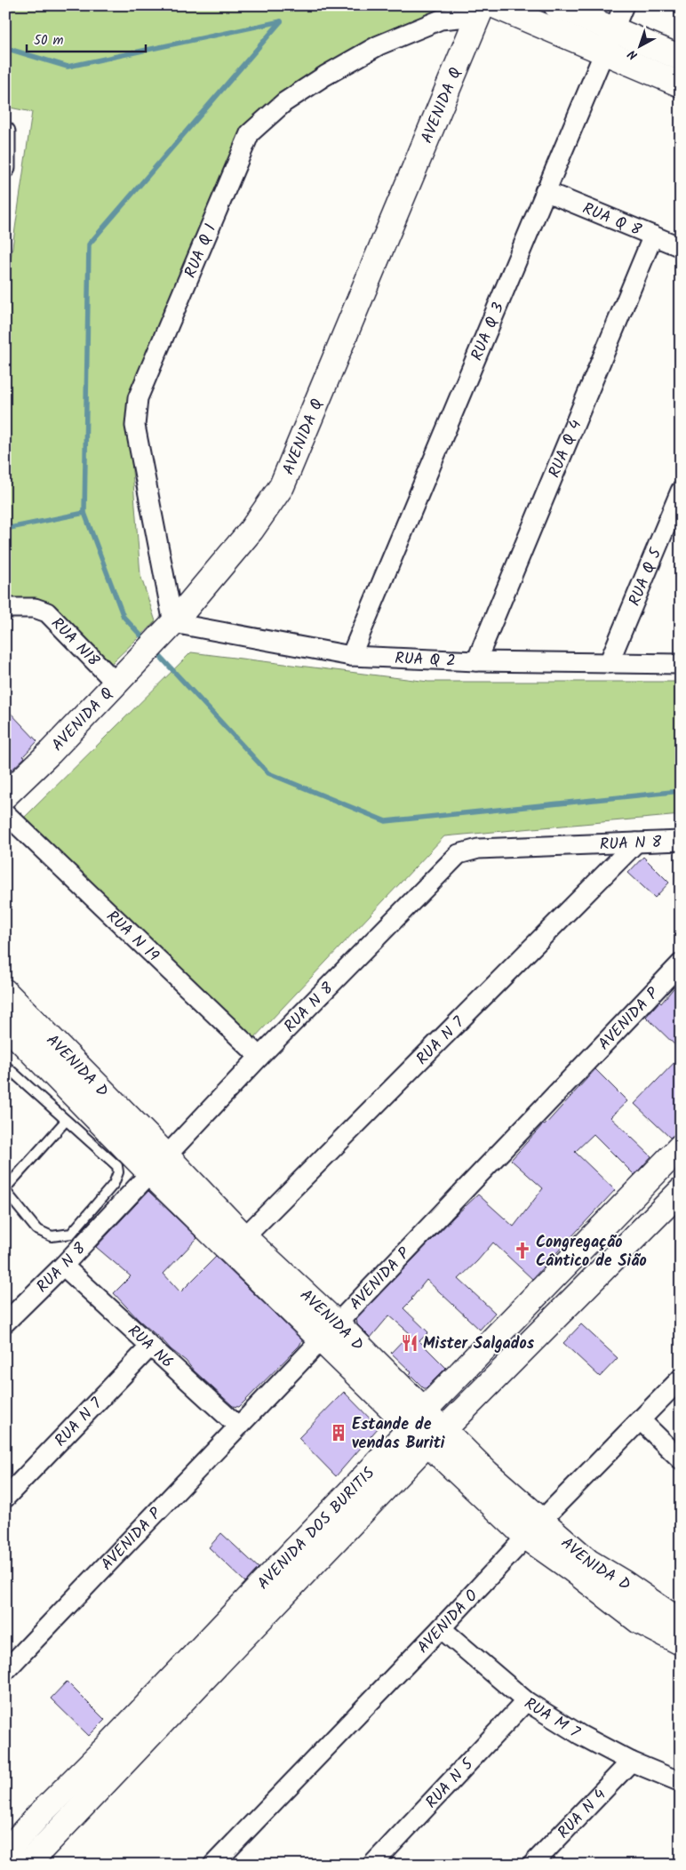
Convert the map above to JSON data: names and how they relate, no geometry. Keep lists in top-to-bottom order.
{
  "streets": {
    "street": [
      "AVENIDA Q",
      "RUA Q 8",
      "RUA Q 1",
      "RUA Q 3",
      "RUA Q 4",
      "RUA Q 5",
      "RUA N18",
      "RUA Q 2",
      "RUA N 8",
      "RUA N 19",
      "AVENIDA P",
      "RUA N 7",
      "AVENIDA D",
      "RUA N6",
      "AVENIDA DOS BURITIS",
      "AVENIDA O",
      "RUA M 7",
      "RUA N 5",
      "RUA N 4"
    ]
  },
  "crossings": [
    ["AVENIDA Q", "RUA Q 1"],
    ["AVENIDA Q", "RUA N18"],
    ["AVENIDA Q", "RUA Q 2"],
    ["RUA Q 8", "RUA Q 3"],
    ["RUA Q 8", "RUA Q 4"],
    ["RUA Q 1", "RUA Q 2"],
    ["RUA Q 3", "RUA Q 2"],
    ["RUA Q 4", "RUA Q 2"],
    ["RUA Q 5", "RUA Q 2"],
    ["RUA N 8", "RUA N 19"],
    ["RUA N 8", "RUA N 7"],
    ["RUA N 8", "AVENIDA D"],
    ["RUA N 8", "RUA N6"],
    ["AVENIDA P", "AVENIDA D"],
    ["AVENIDA P", "RUA N6"],
    ["RUA N 7", "AVENIDA D"],
    ["RUA N 7", "RUA N6"],
    ["AVENIDA D", "AVENIDA DOS BURITIS"],
    ["AVENIDA D", "AVENIDA O"],
    ["AVENIDA O", "RUA M 7"],
    ["RUA M 7", "RUA N 5"],
    ["RUA M 7", "RUA N 4"]
  ],
  "places": {
    "church": ["Congregação Cântico de Sião"],
    "restaurant": ["Mister Salgados"],
    "building": ["Estande de vendas Buriti"]
  },
  "scale_bar": "50 m",
  "north": "bottom left"
}
